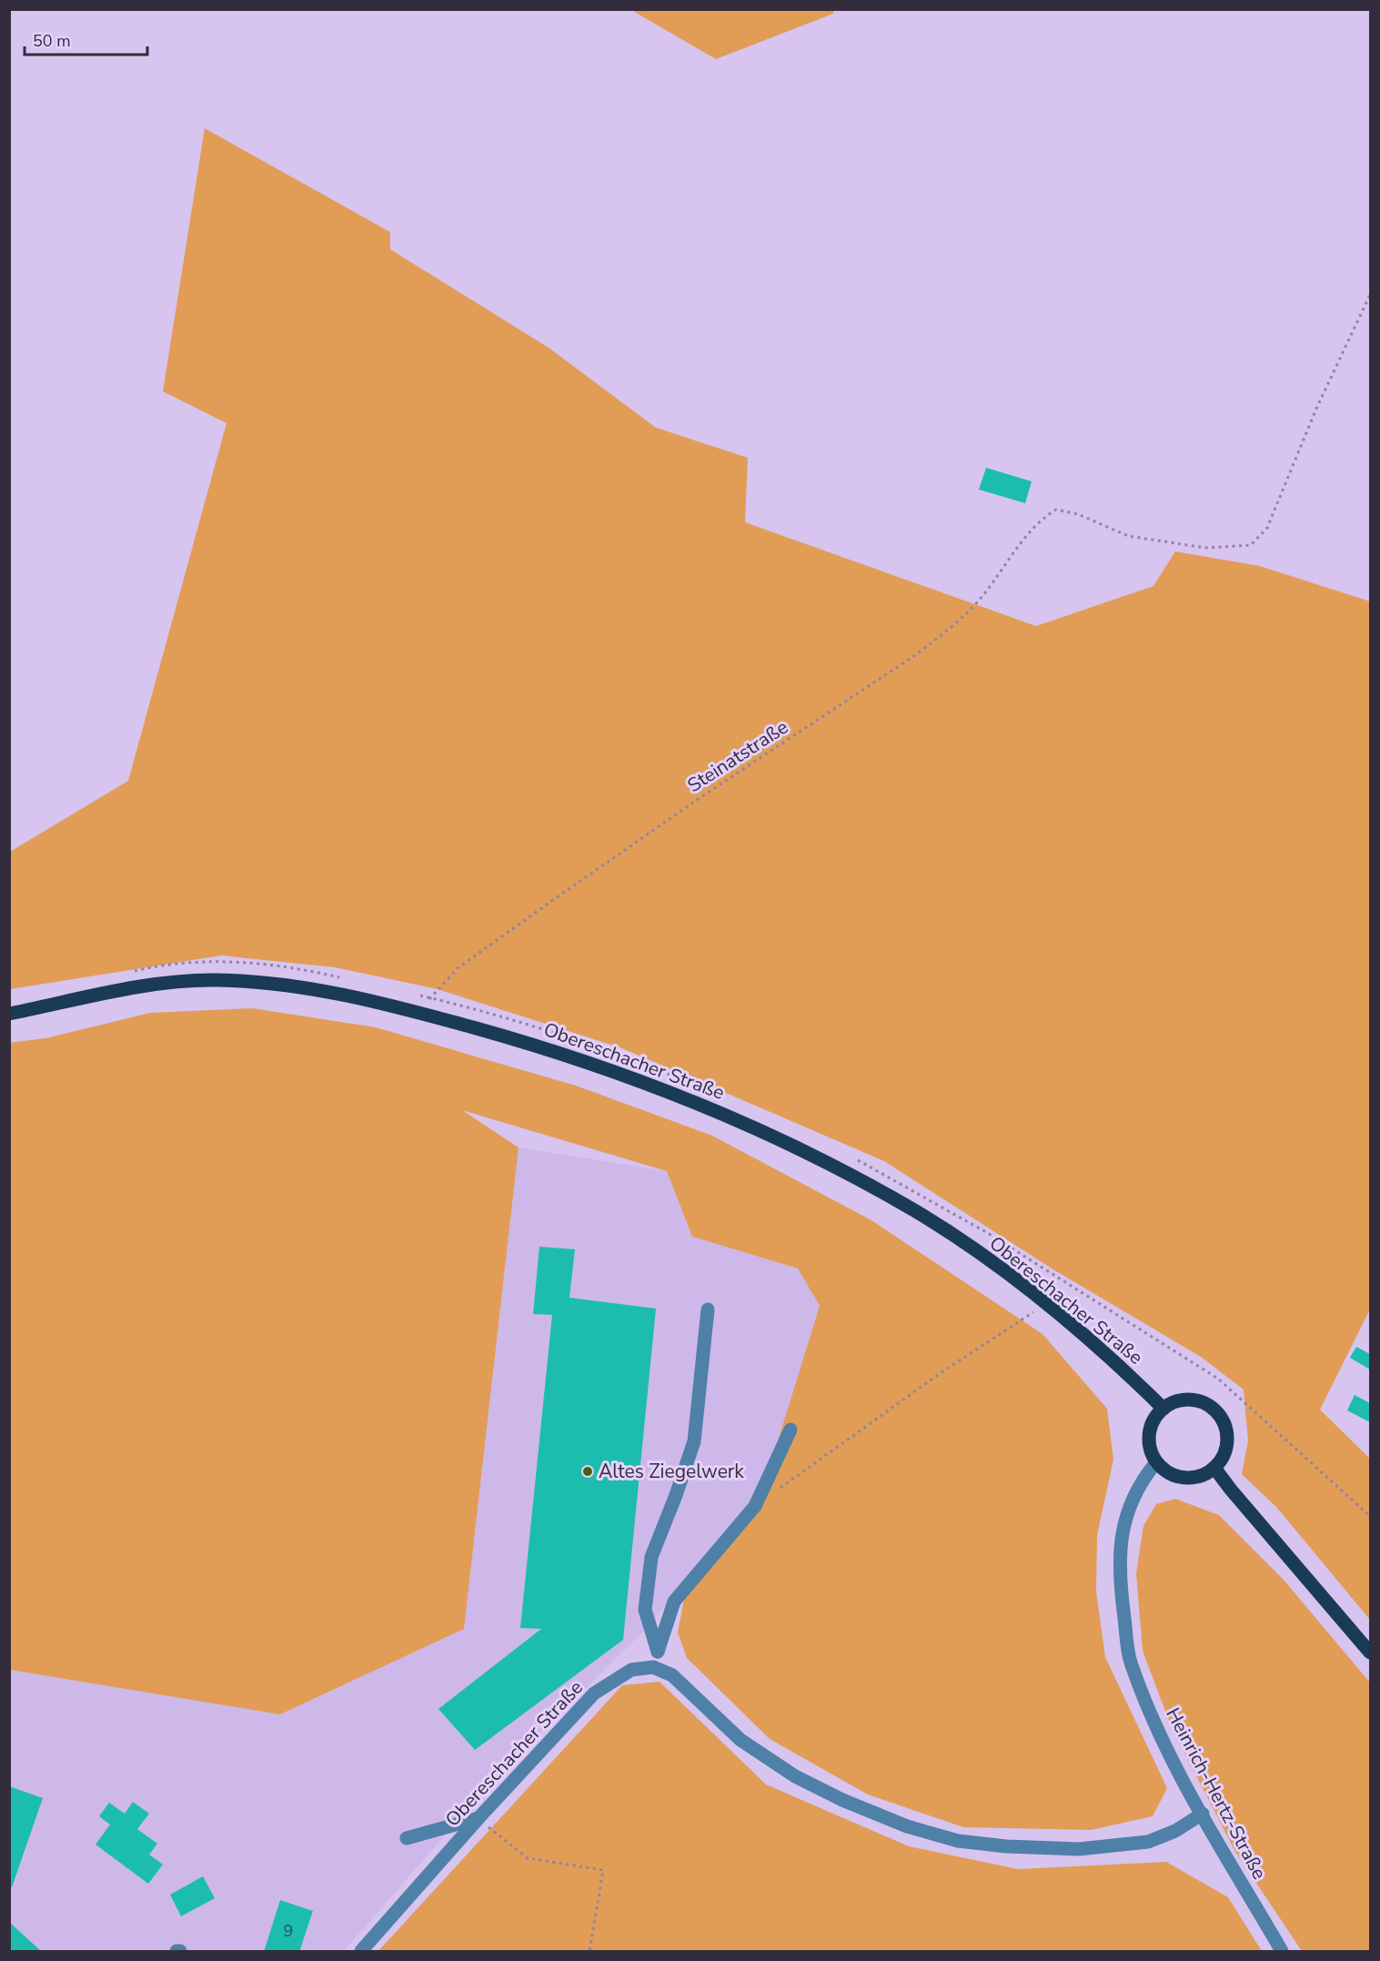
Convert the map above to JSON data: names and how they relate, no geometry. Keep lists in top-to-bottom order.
{
  "streets": {
    "main road": ["Obereschacher Straße"],
    "street": ["Heinrich-Hertz-Straße"],
    "path": ["Steinatstraße"]
  },
  "crossings": [
    ["Steinatstraße", "Obereschacher Straße"],
    ["Obereschacher Straße", "Heinrich-Hertz-Straße"]
  ],
  "places": ["Altes Ziegelwerk"],
  "house_numbers": ["9"],
  "scale_bar": "50 m"
}
